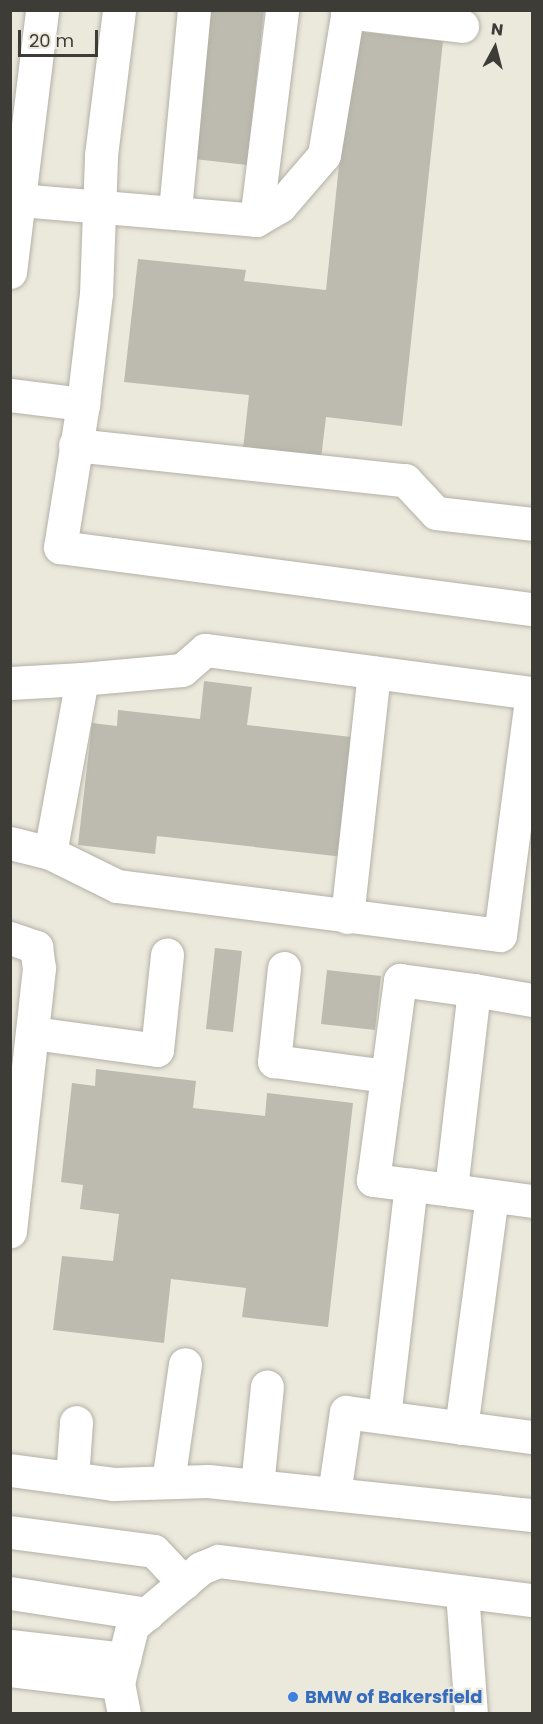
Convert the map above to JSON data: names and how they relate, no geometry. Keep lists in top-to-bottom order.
{
  "places": ["BMW of Bakersfield"],
  "scale_bar": "20 m",
  "north": "top"
}
